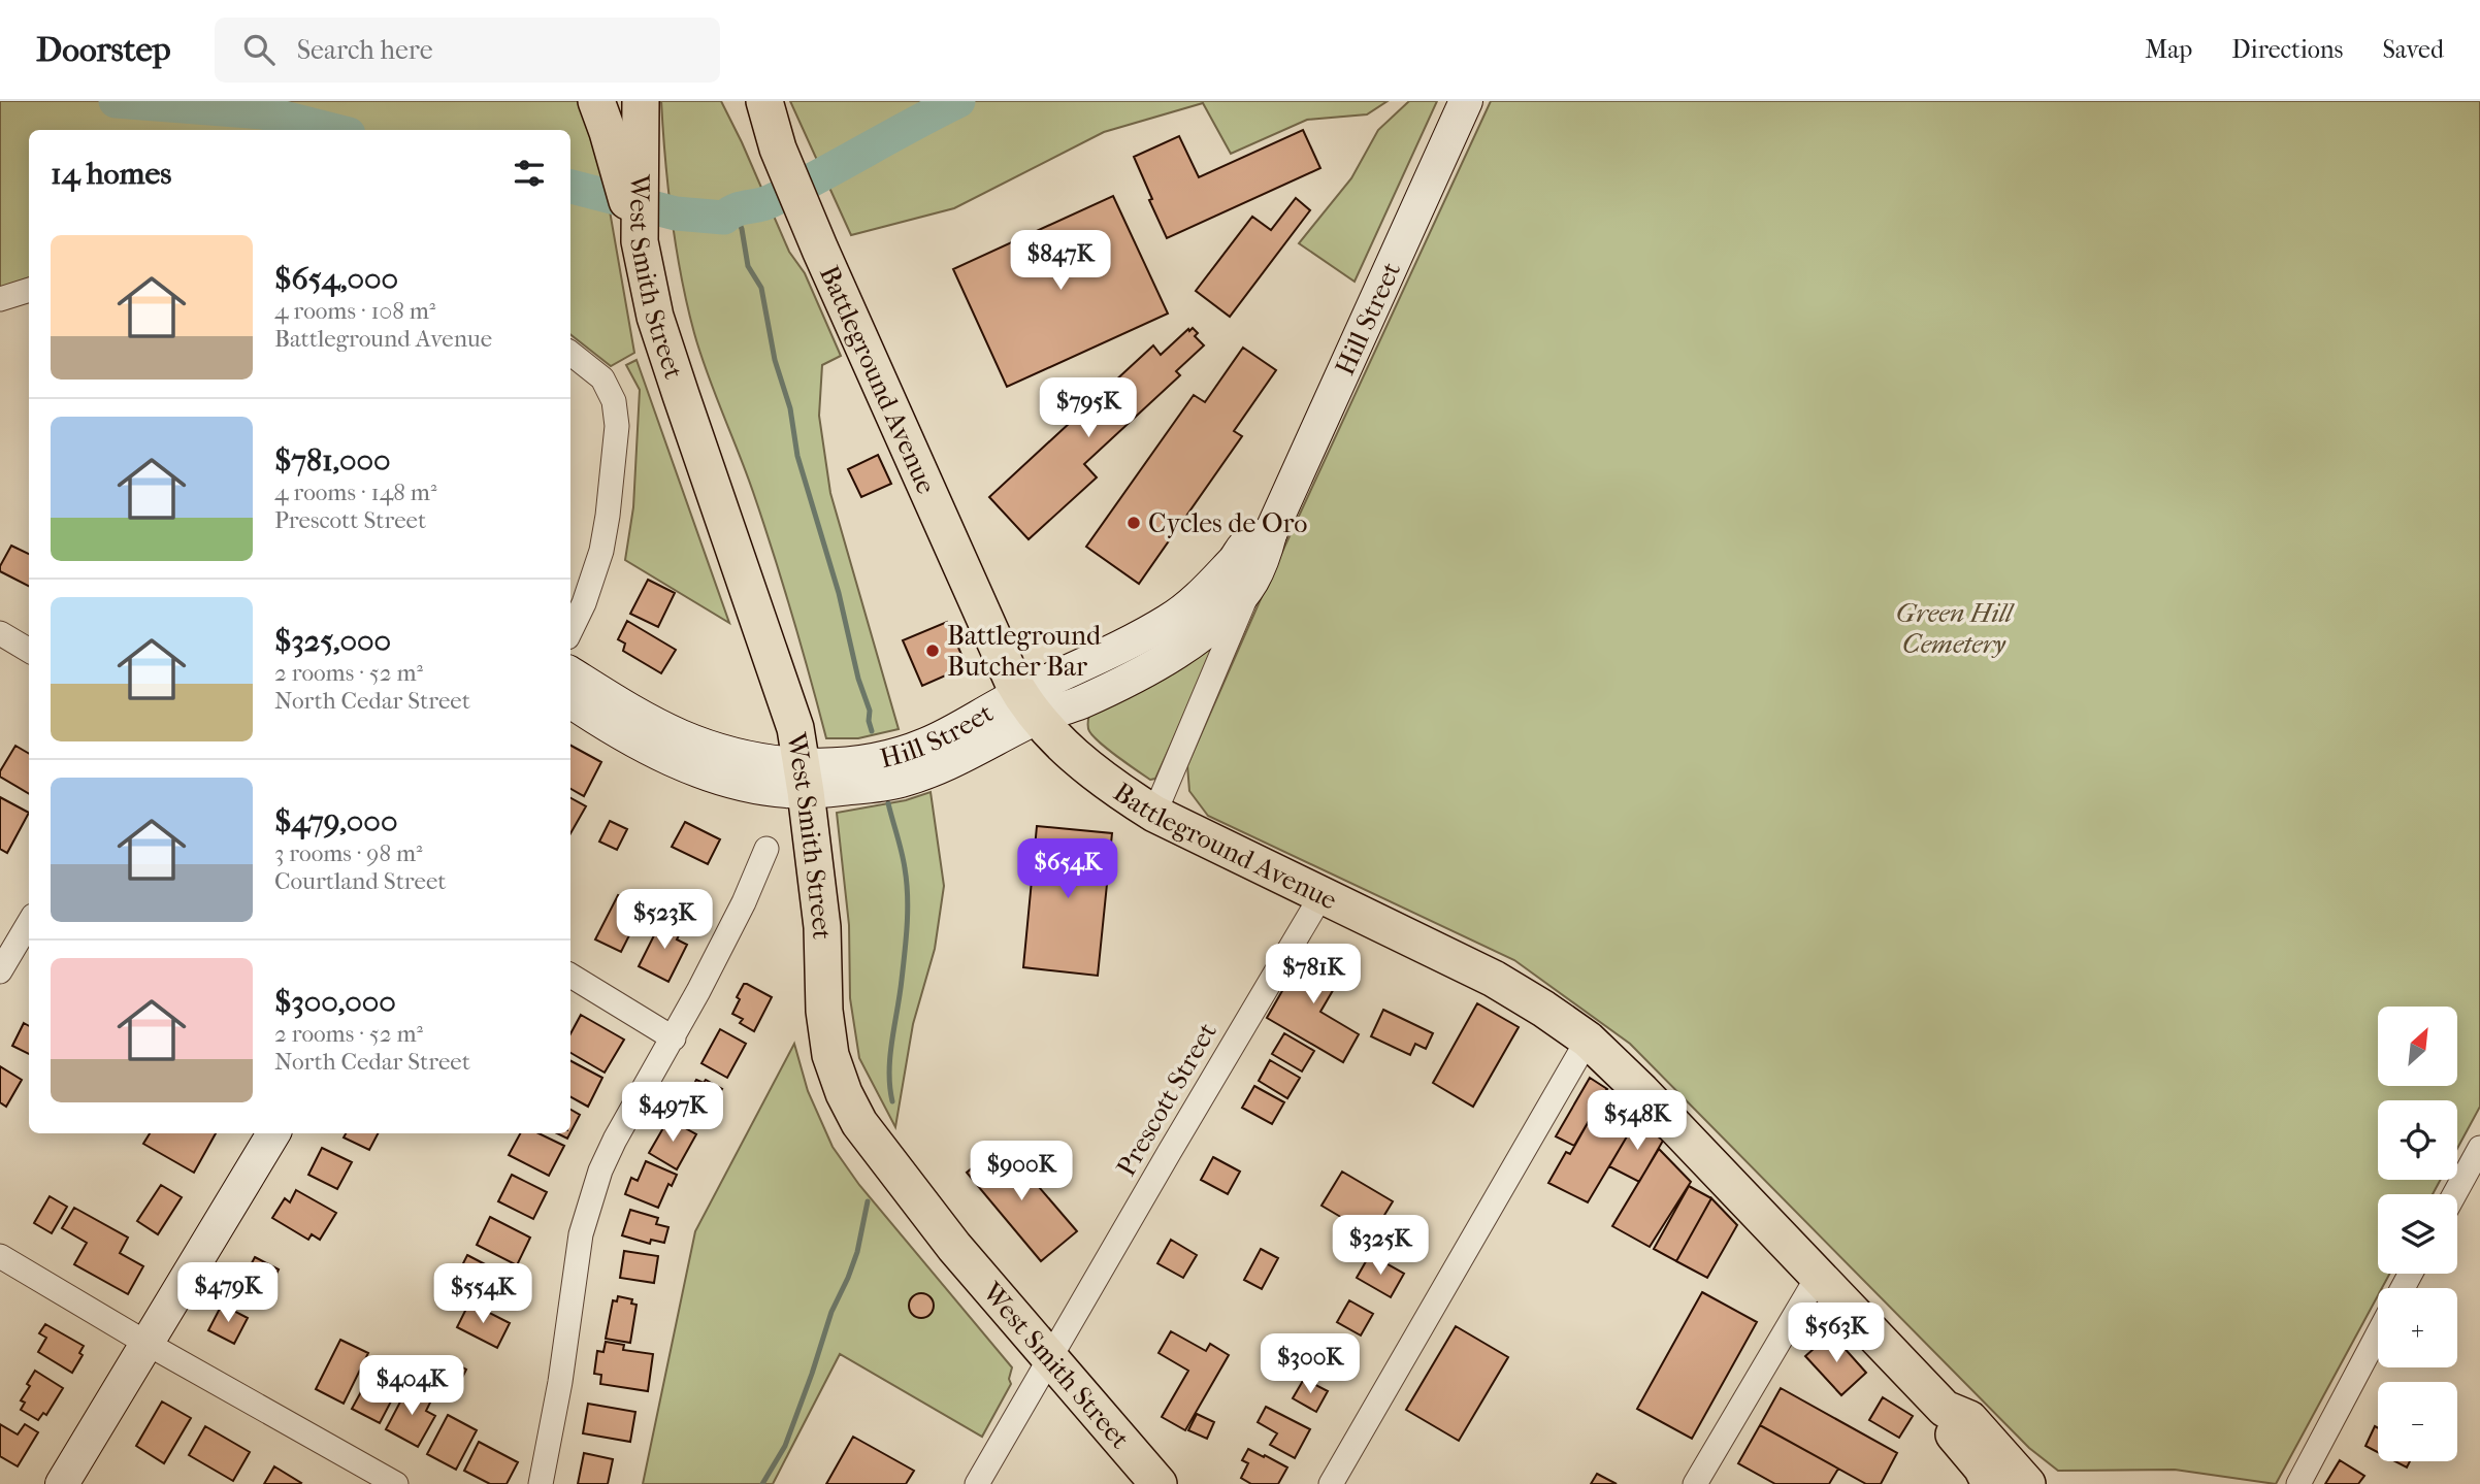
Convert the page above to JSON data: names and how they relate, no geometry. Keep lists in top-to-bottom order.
{
  "streets": {
    "main road": ["West Smith Street", "Battleground Avenue"],
    "street": ["Hill Street", "Prescott Street"]
  },
  "crossings": [
    ["West Smith Street", "Hill Street"],
    ["West Smith Street", "Prescott Street"],
    ["Hill Street", "Battleground Avenue"],
    ["Battleground Avenue", "Prescott Street"]
  ],
  "parks": ["Green Hill Cemetery"],
  "places": ["Cycles de Oro", "Battleground Butcher Bar"],
  "north": "top right",
  "page": {
    "header": "Doorstep",
    "search": "Search here",
    "nav": ["Map", "Directions", "Saved"],
    "heading": "14 homes",
    "list": [
      {
        "name": "$654,000",
        "note": "4 rooms · 108 m² · Battleground Avenue"
      },
      {
        "name": "$781,000",
        "note": "4 rooms · 148 m² · Prescott Street"
      },
      {
        "name": "$325,000",
        "note": "2 rooms · 52 m² · North Cedar Street"
      },
      {
        "name": "$479,000",
        "note": "3 rooms · 98 m² · Courtland Street"
      },
      {
        "name": "$300,000",
        "note": "2 rooms · 52 m² · North Cedar Street"
      }
    ],
    "price": [
      "$847K",
      "$795K",
      "$654K",
      "$523K",
      "$781K",
      "$497K",
      "$548K",
      "$900K",
      "$325K",
      "$479K",
      "$554K",
      "$563K",
      "$300K",
      "$404K"
    ],
    "map_buttons": ["+", "−"]
  }
}
